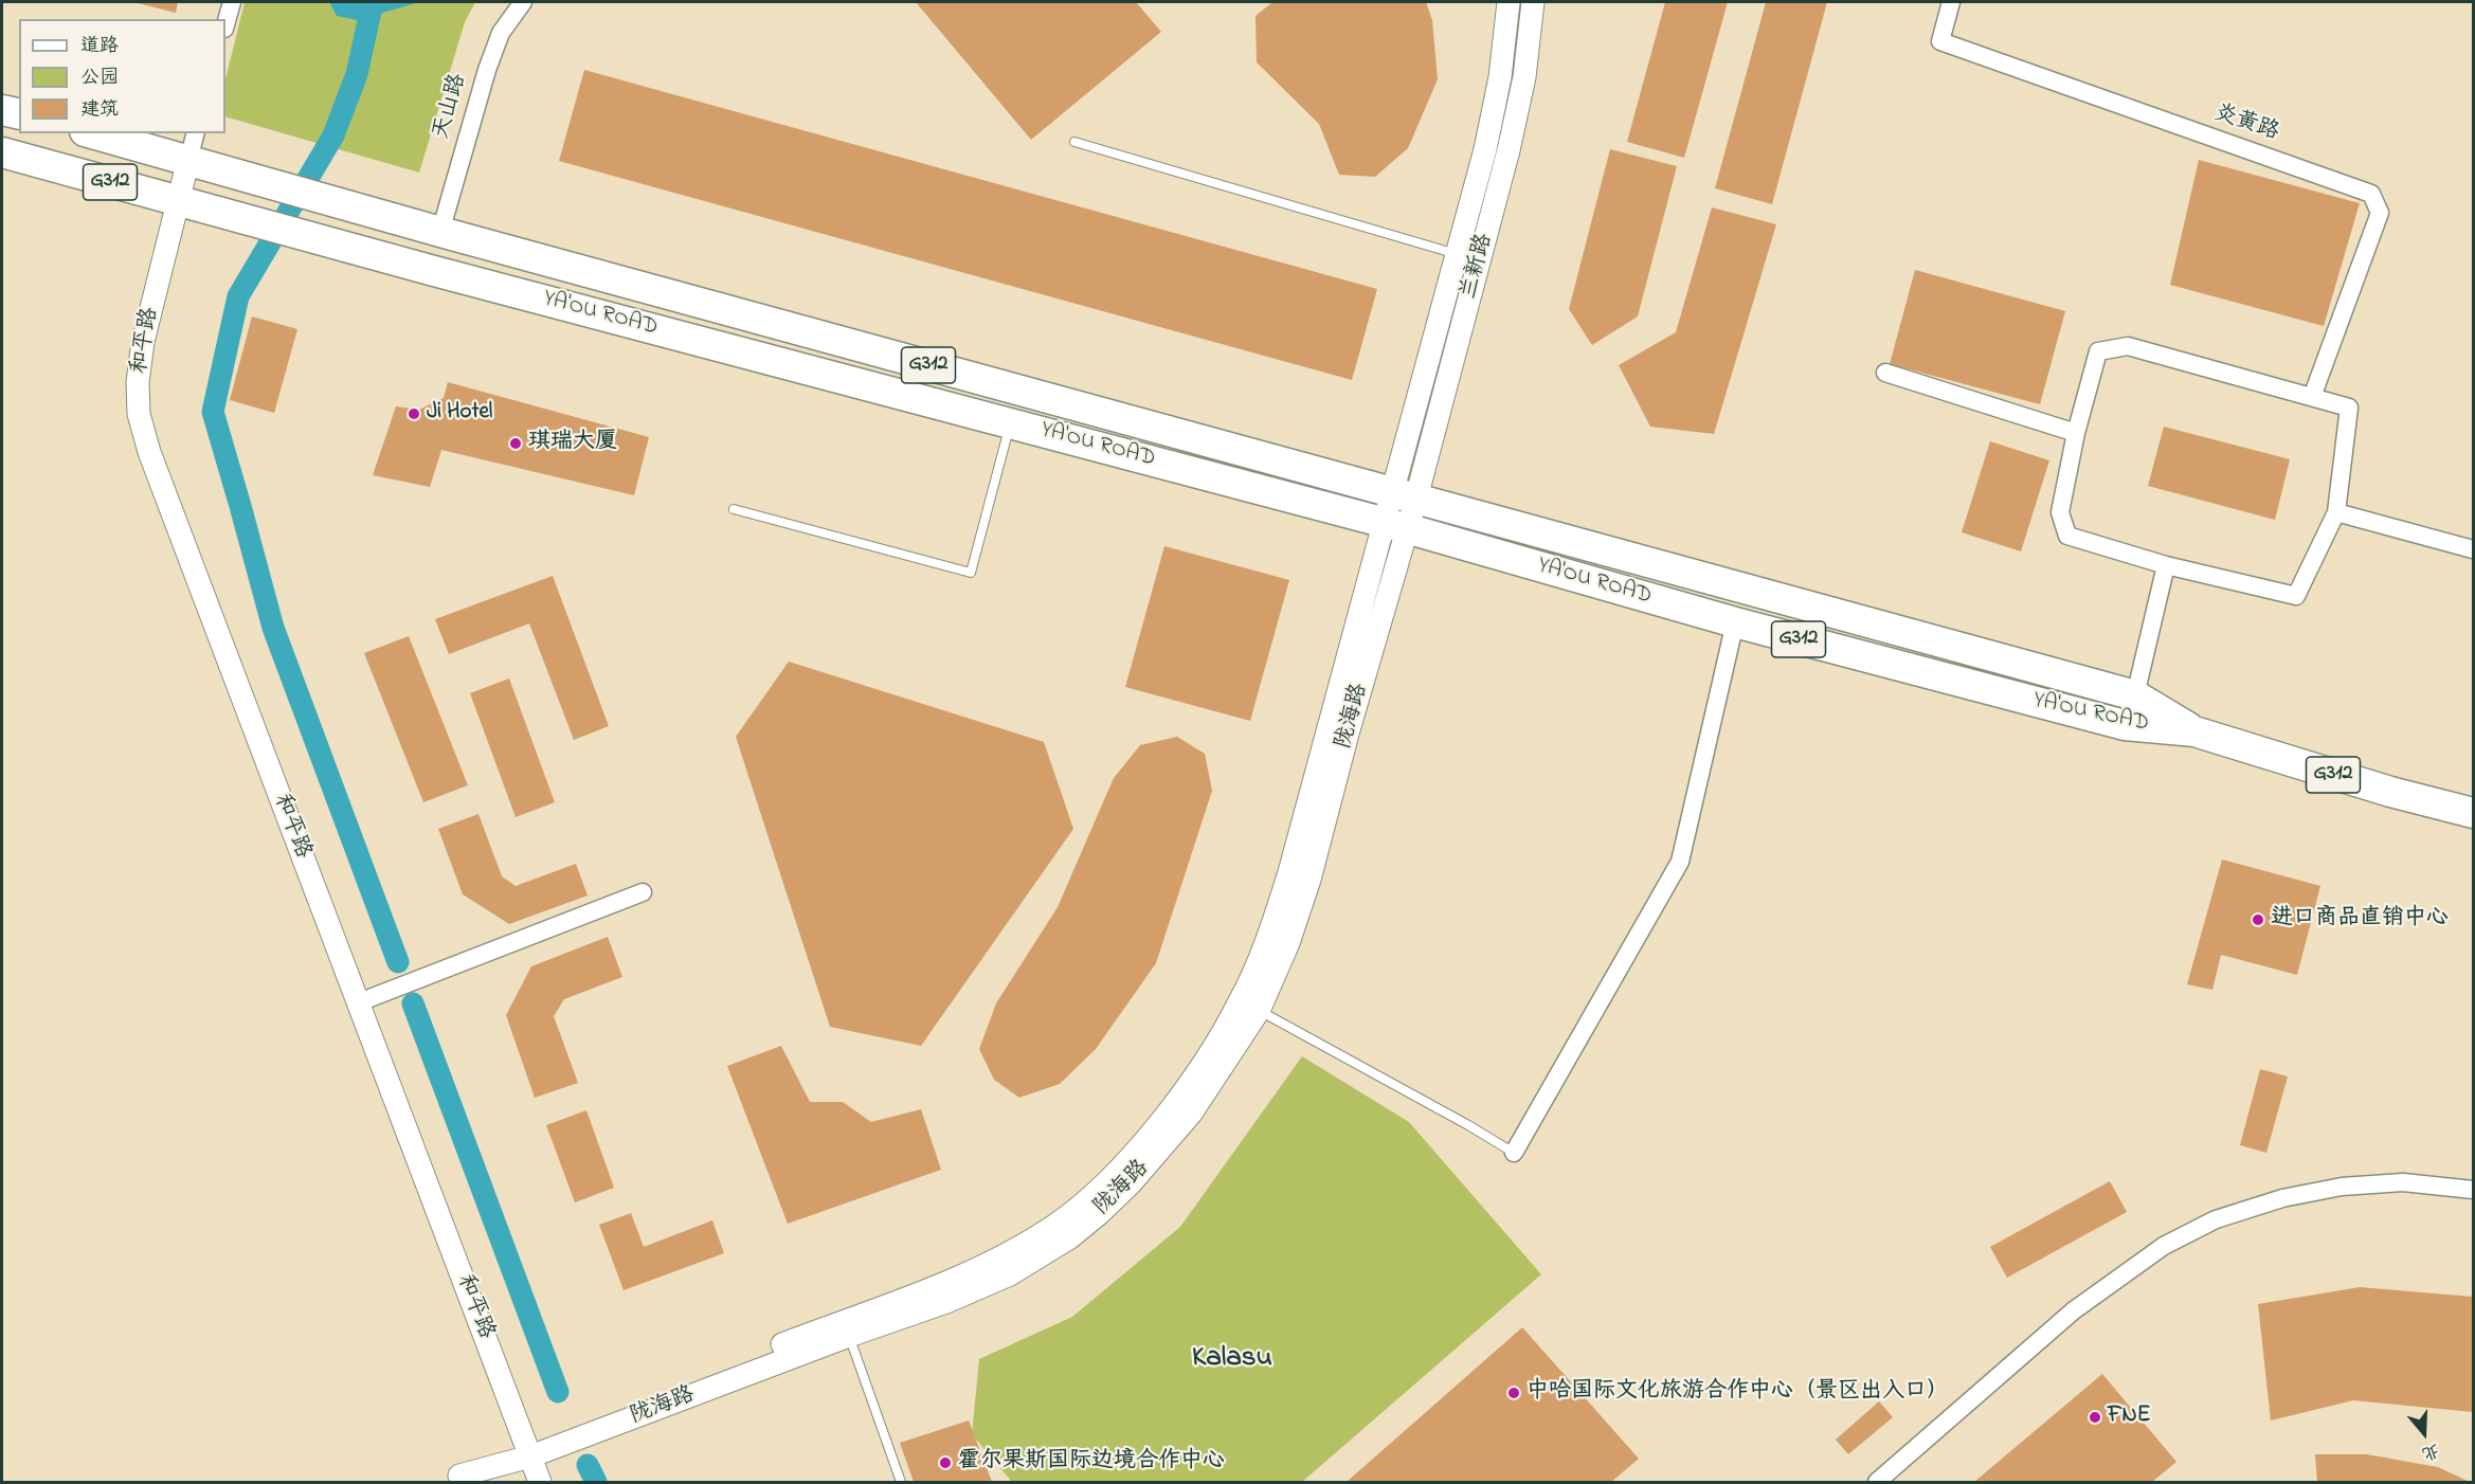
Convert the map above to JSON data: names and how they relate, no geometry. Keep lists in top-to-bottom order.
{
  "streets": {
    "highway": ["G312", "YA'OU ROAD"],
    "street": [
      "天山路",
      "炎黄路",
      "兰新路",
      "和平路",
      "陇海路"
    ]
  },
  "crossings": [
    ["天山路", "YA'OU ROAD"],
    ["兰新路", "YA'OU ROAD"],
    ["兰新路", "陇海路"],
    ["YA'OU ROAD", "和平路"],
    ["YA'OU ROAD", "陇海路"],
    ["和平路", "陇海路"]
  ],
  "districts": ["Kalasu"],
  "places": [
    "Ji Hotel",
    "琪瑞大厦",
    "进口商品直销中心",
    "中哈国际文化旅游合作中心（景区出入口）",
    "FNE",
    "霍尔果斯国际边境合作中心"
  ],
  "legend": ["道路", "公园", "建筑"],
  "north": "bottom"
}
